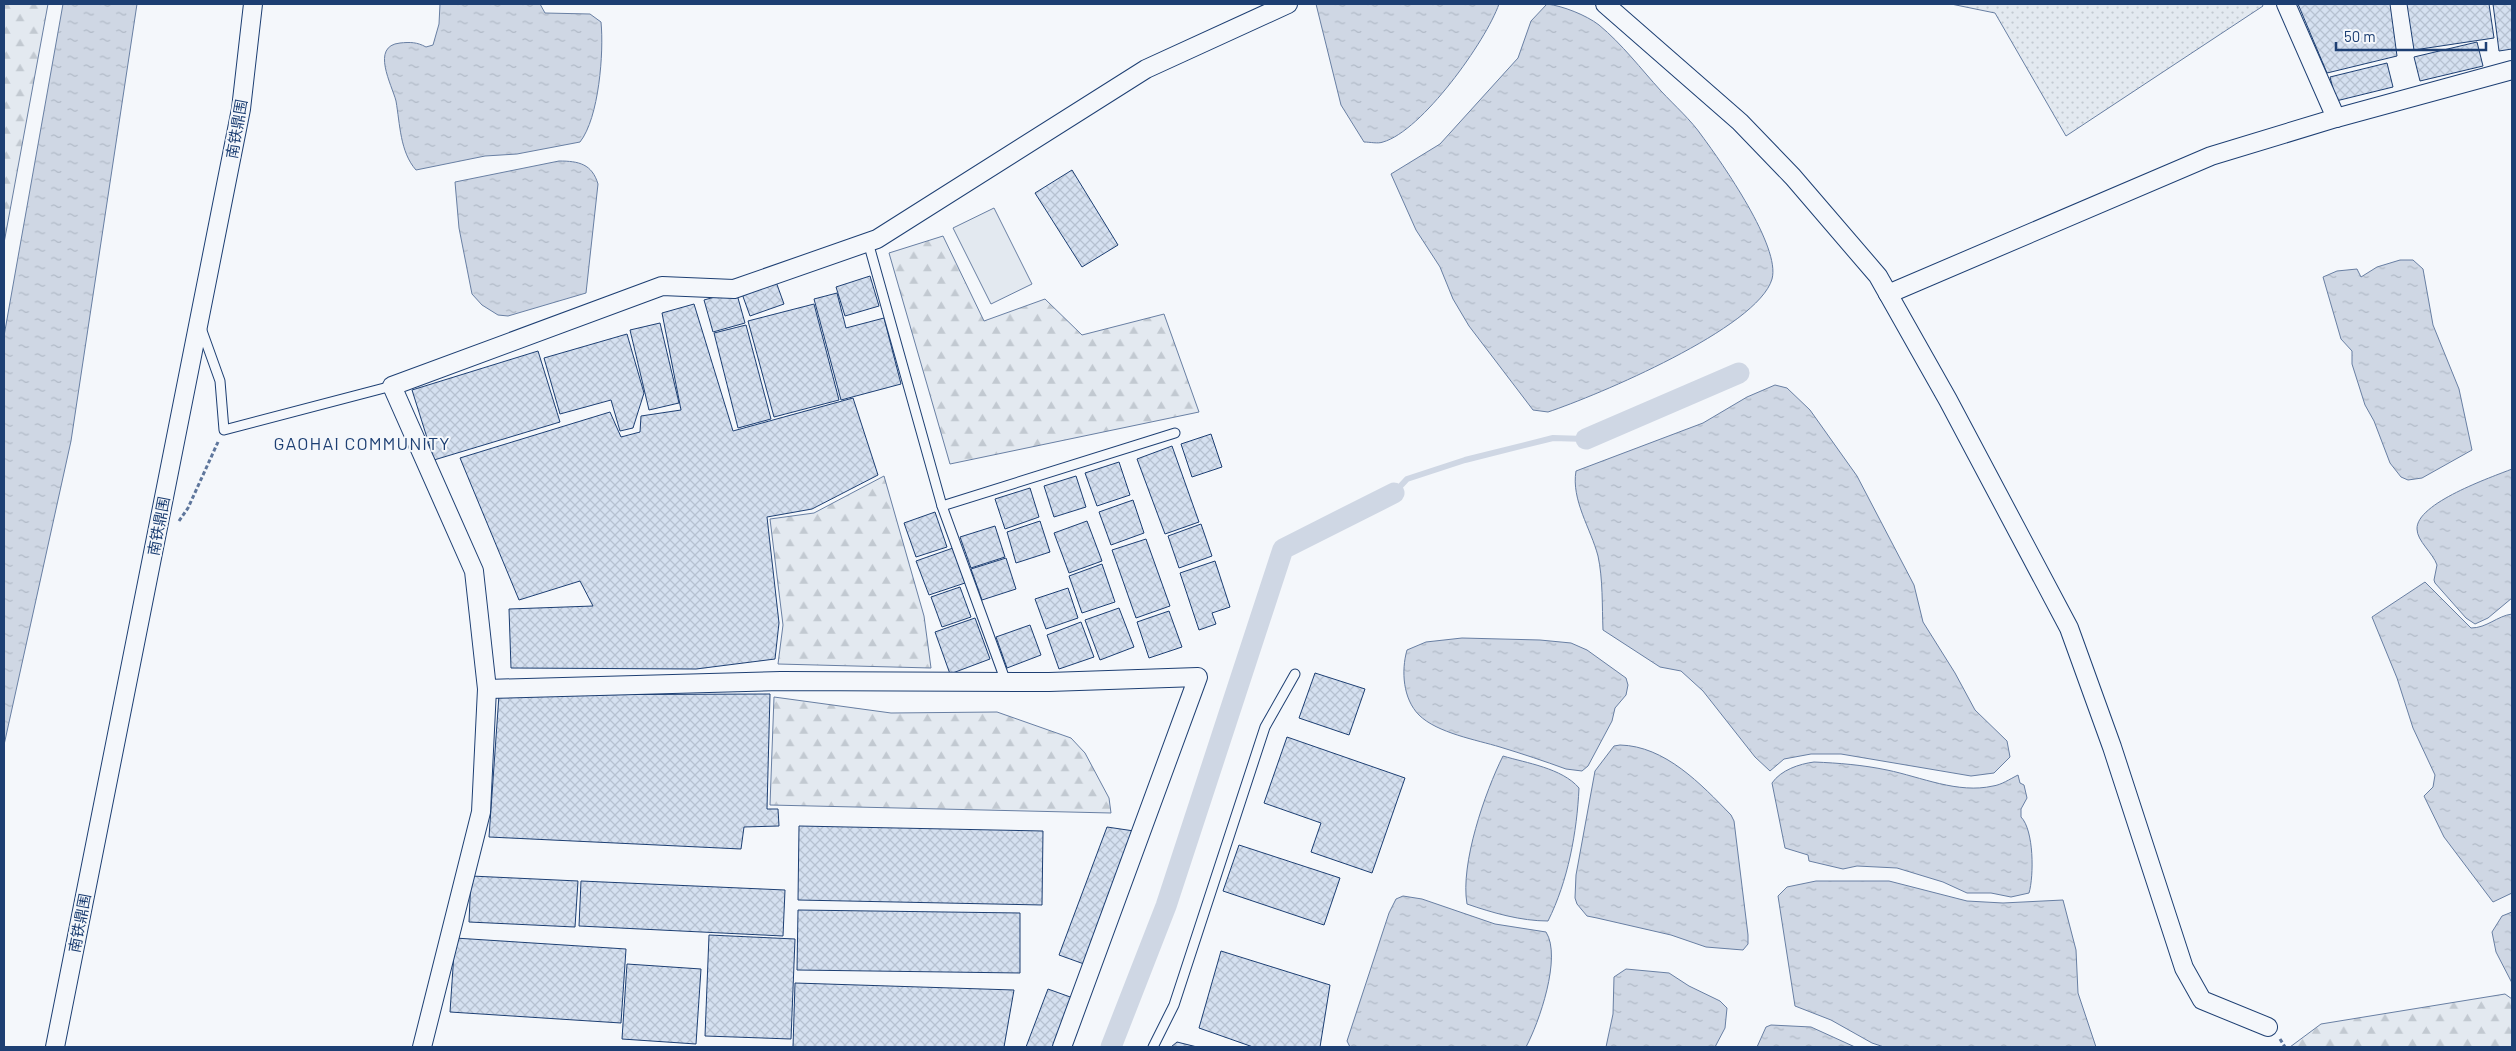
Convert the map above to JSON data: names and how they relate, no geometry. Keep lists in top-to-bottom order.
{
  "streets": {
    "street": ["南铁鼎围"]
  },
  "districts": ["GAOHAI COMMUNITY"],
  "scale_bar": "50 m"
}
